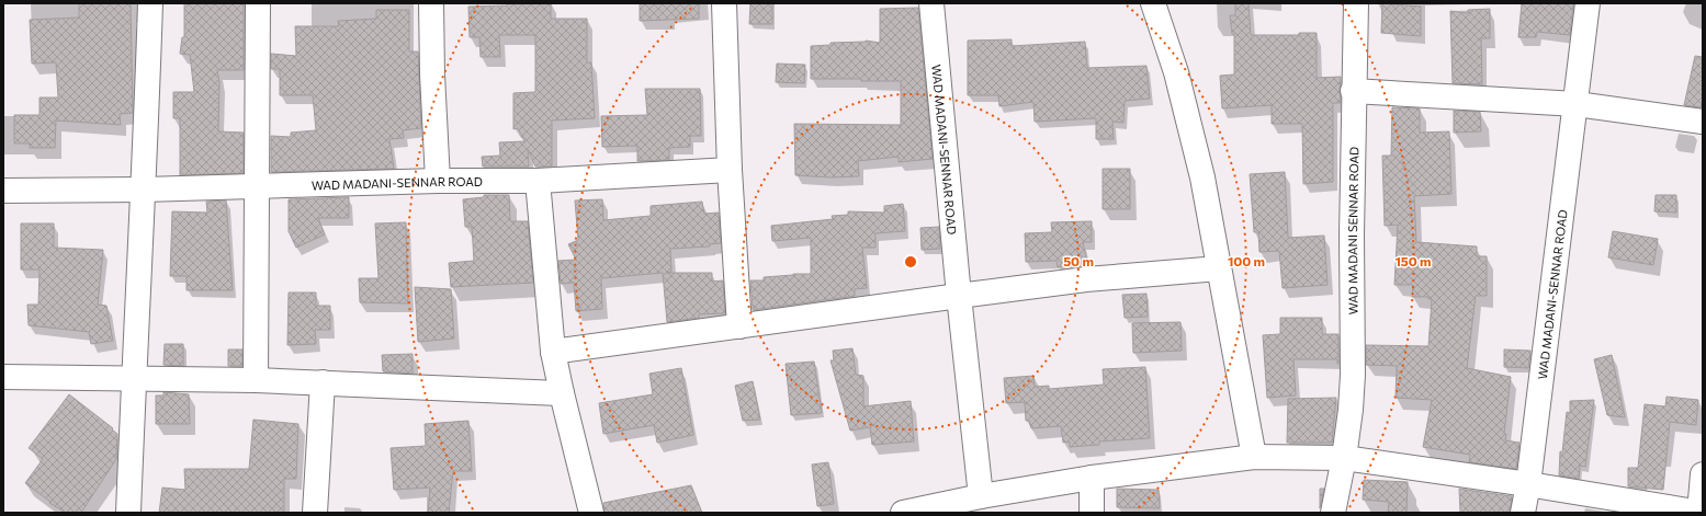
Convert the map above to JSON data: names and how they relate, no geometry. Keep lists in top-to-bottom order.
{
  "streets": {
    "street": ["WAD MADANI-SENNAR ROAD", "WAD MADANI SENNAR ROAD"]
  },
  "rings": ["50 m", "100 m", "150 m"]
}
